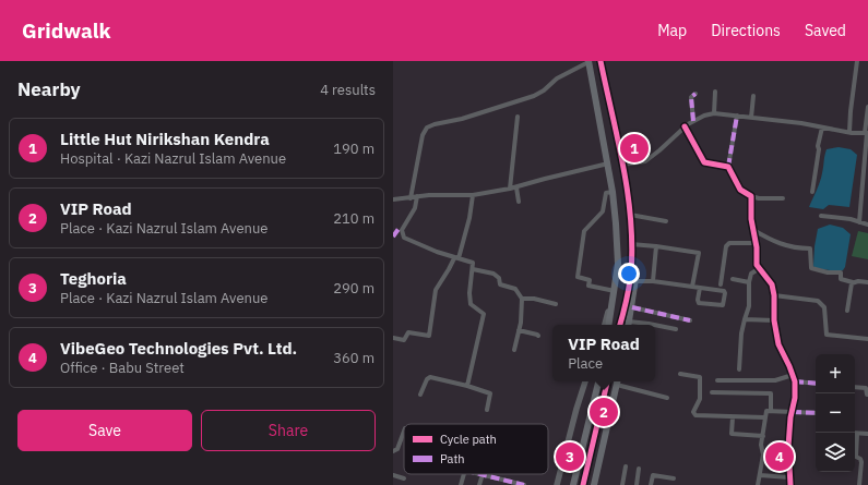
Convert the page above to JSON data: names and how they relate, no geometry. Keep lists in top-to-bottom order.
{
  "legend": ["Cycle path", "Path"],
  "page": {
    "header": "Gridwalk",
    "nav": ["Map", "Directions", "Saved"],
    "heading": ["Nearby", "4 results"],
    "list": [
      {
        "mark": "1",
        "name": "Little Hut Nirikshan Kendra",
        "note": "Hospital · Kazi Nazrul Islam Avenue",
        "value": "190 m"
      },
      {
        "mark": "2",
        "name": "VIP Road",
        "note": "Place · Kazi Nazrul Islam Avenue",
        "value": "210 m"
      },
      {
        "mark": "3",
        "name": "Teghoria",
        "note": "Place · Kazi Nazrul Islam Avenue",
        "value": "290 m"
      },
      {
        "mark": "4",
        "name": "VibeGeo Technologies Pvt. Ltd.",
        "note": "Office · Babu Street",
        "value": "360 m"
      }
    ],
    "pins": [
      "1",
      "2",
      "3",
      "4"
    ],
    "popup": ["VIP Road", "Place"],
    "map_buttons": ["+", "−"],
    "buttons": ["Save", "Share"]
  }
}
